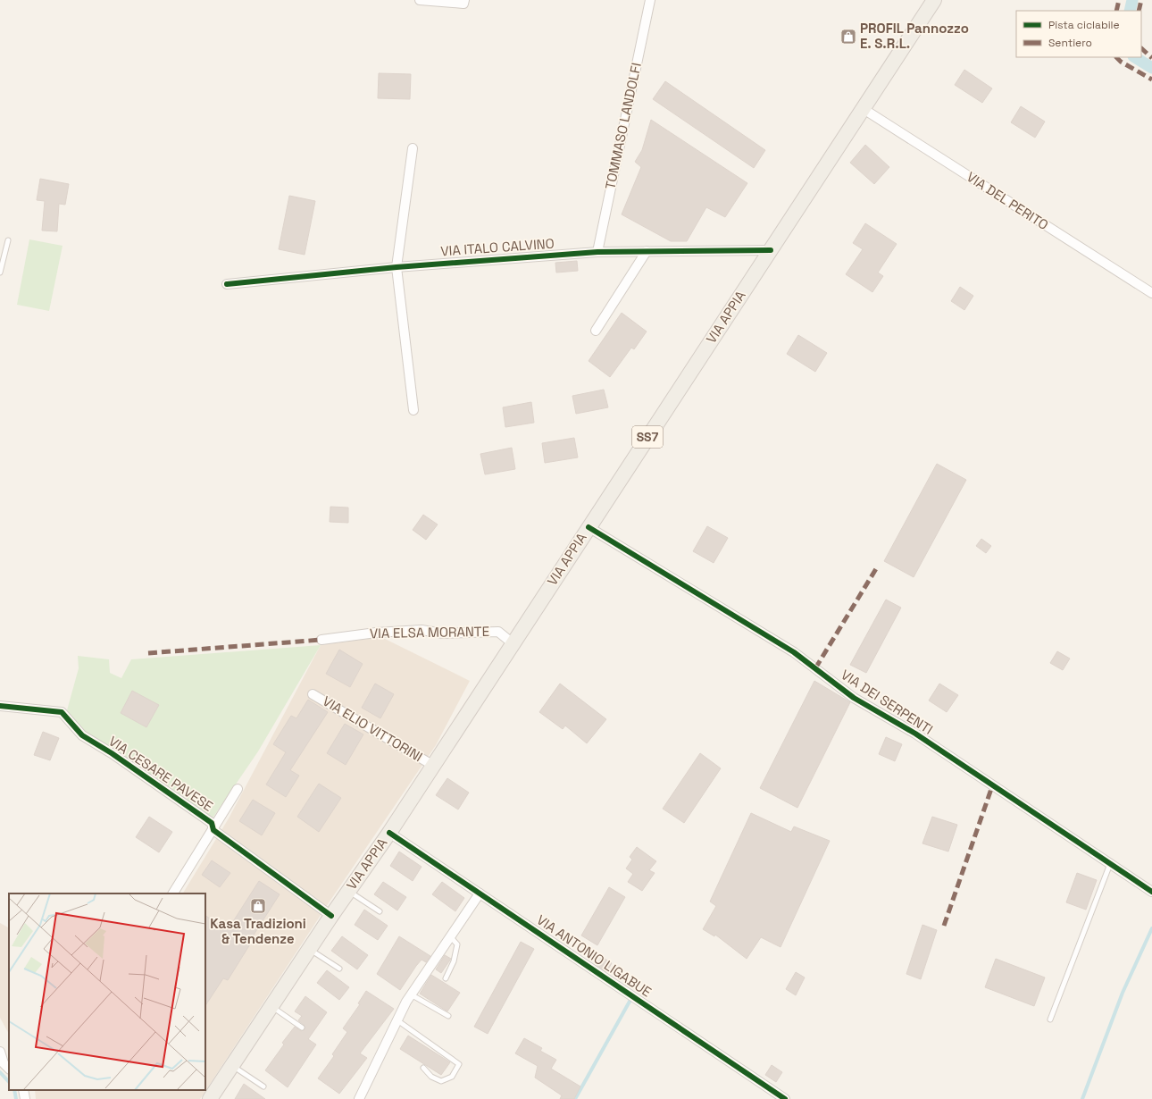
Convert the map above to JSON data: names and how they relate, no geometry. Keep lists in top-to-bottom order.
{
  "streets": {
    "main road": ["VIA APPIA", "SS7"],
    "street": [
      "TOMMASO LANDOLFI",
      "VIA DEL PERITO",
      "VIA ITALO CALVINO",
      "VIA ELSA MORANTE",
      "VIA DEI SERPENTI",
      "VIA ELIO VITTORINI",
      "VIA CESARE PAVESE",
      "VIA ANTONIO LIGABUE"
    ]
  },
  "crossings": [
    ["TOMMASO LANDOLFI", "VIA ITALO CALVINO"],
    ["VIA DEL PERITO", "VIA APPIA"],
    ["VIA ITALO CALVINO", "VIA APPIA"],
    ["VIA APPIA", "VIA ELSA MORANTE"],
    ["VIA APPIA", "VIA DEI SERPENTI"],
    ["VIA APPIA", "VIA ELIO VITTORINI"],
    ["VIA APPIA", "VIA CESARE PAVESE"],
    ["VIA APPIA", "VIA ANTONIO LIGABUE"]
  ],
  "places": {
    "shop": ["PROFIL Pannozzo E. S.R.L.", "Kasa Tradizioni & Tendenze"]
  },
  "legend": ["Pista ciclabile", "Sentiero"]
}
